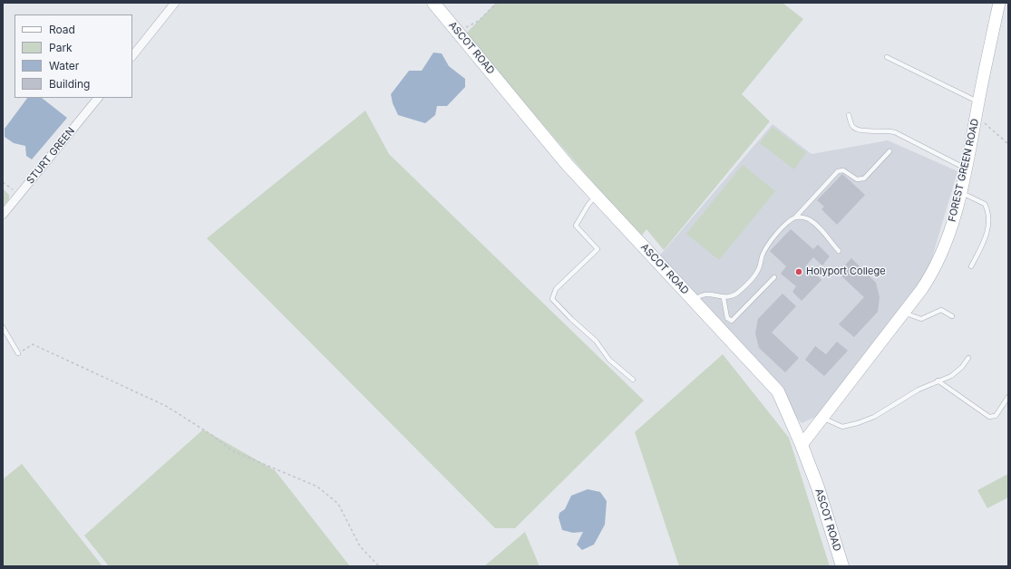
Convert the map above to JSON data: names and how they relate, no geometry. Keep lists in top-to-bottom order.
{
  "streets": {
    "main road": ["ASCOT ROAD", "FOREST GREEN ROAD"],
    "street": ["STURT GREEN"]
  },
  "crossings": [
    ["ASCOT ROAD", "FOREST GREEN ROAD"]
  ],
  "places": ["Holyport College"],
  "legend": [
    "Road",
    "Park",
    "Water",
    "Building"
  ]
}
